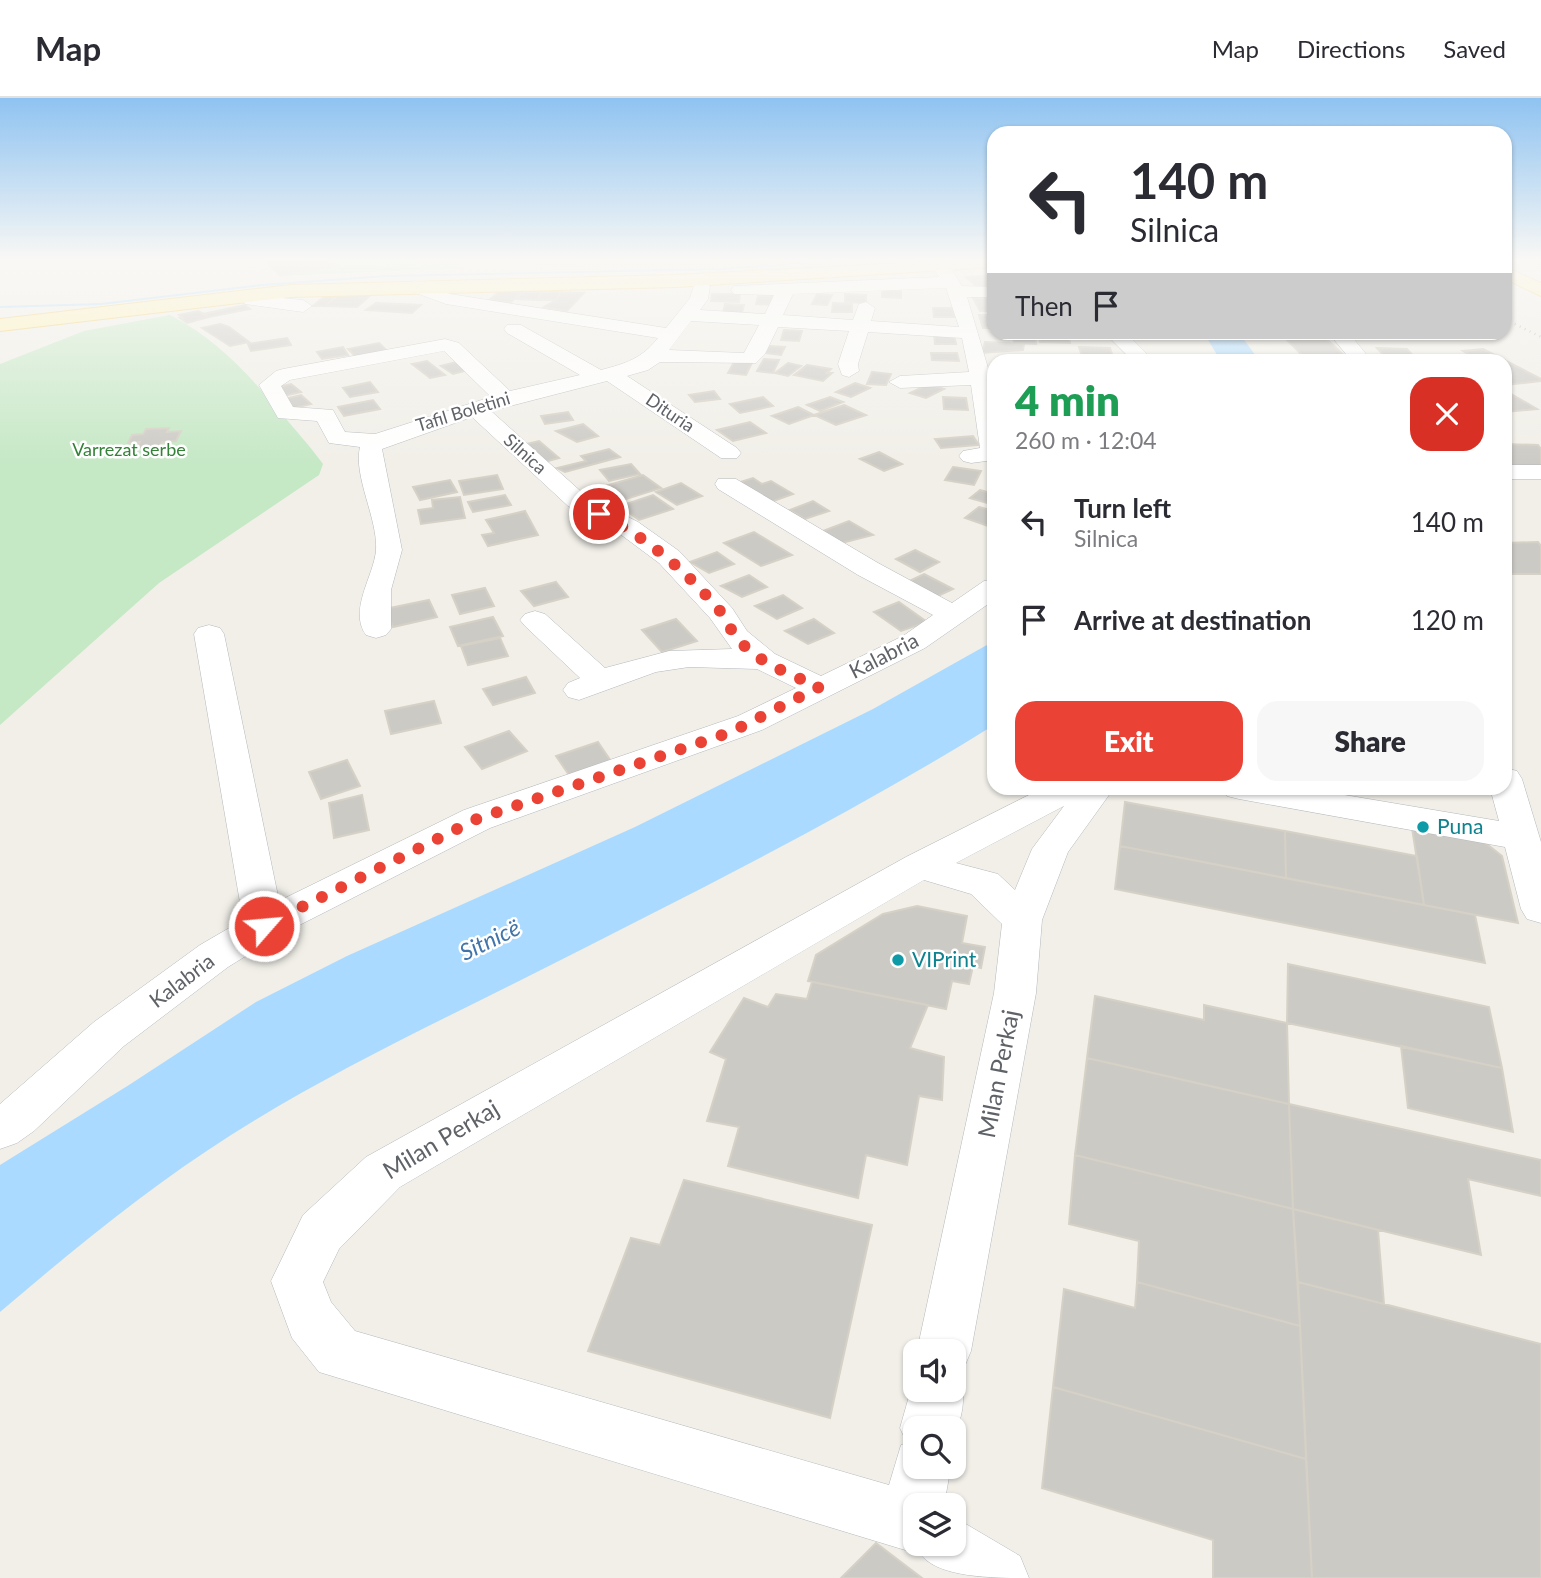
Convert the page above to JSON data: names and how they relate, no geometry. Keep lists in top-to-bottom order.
{
  "streets": {
    "street": [
      "Tafil Boletini",
      "Dituria",
      "Silnica",
      "Kalabria",
      "Milan Perkaj"
    ]
  },
  "crossings": [
    ["Tafil Boletini", "Dituria"],
    ["Tafil Boletini", "Silnica"],
    ["Silnica", "Kalabria"]
  ],
  "water": ["Sitnicë"],
  "parks": ["Varrezat serbe"],
  "places": ["Puna", "VIPrint"],
  "page": {
    "header": "Map",
    "nav": ["Map", "Directions", "Saved"],
    "turn": ["140 m", "Silnica"],
    "then": "Then",
    "heading": ["4 min", "260 m · 12:04"],
    "list": [
      {
        "name": "Turn left",
        "note": "Silnica",
        "value": "140 m"
      },
      {
        "name": "Arrive at destination",
        "value": "120 m"
      }
    ],
    "buttons": ["Exit", "Share"]
  }
}
